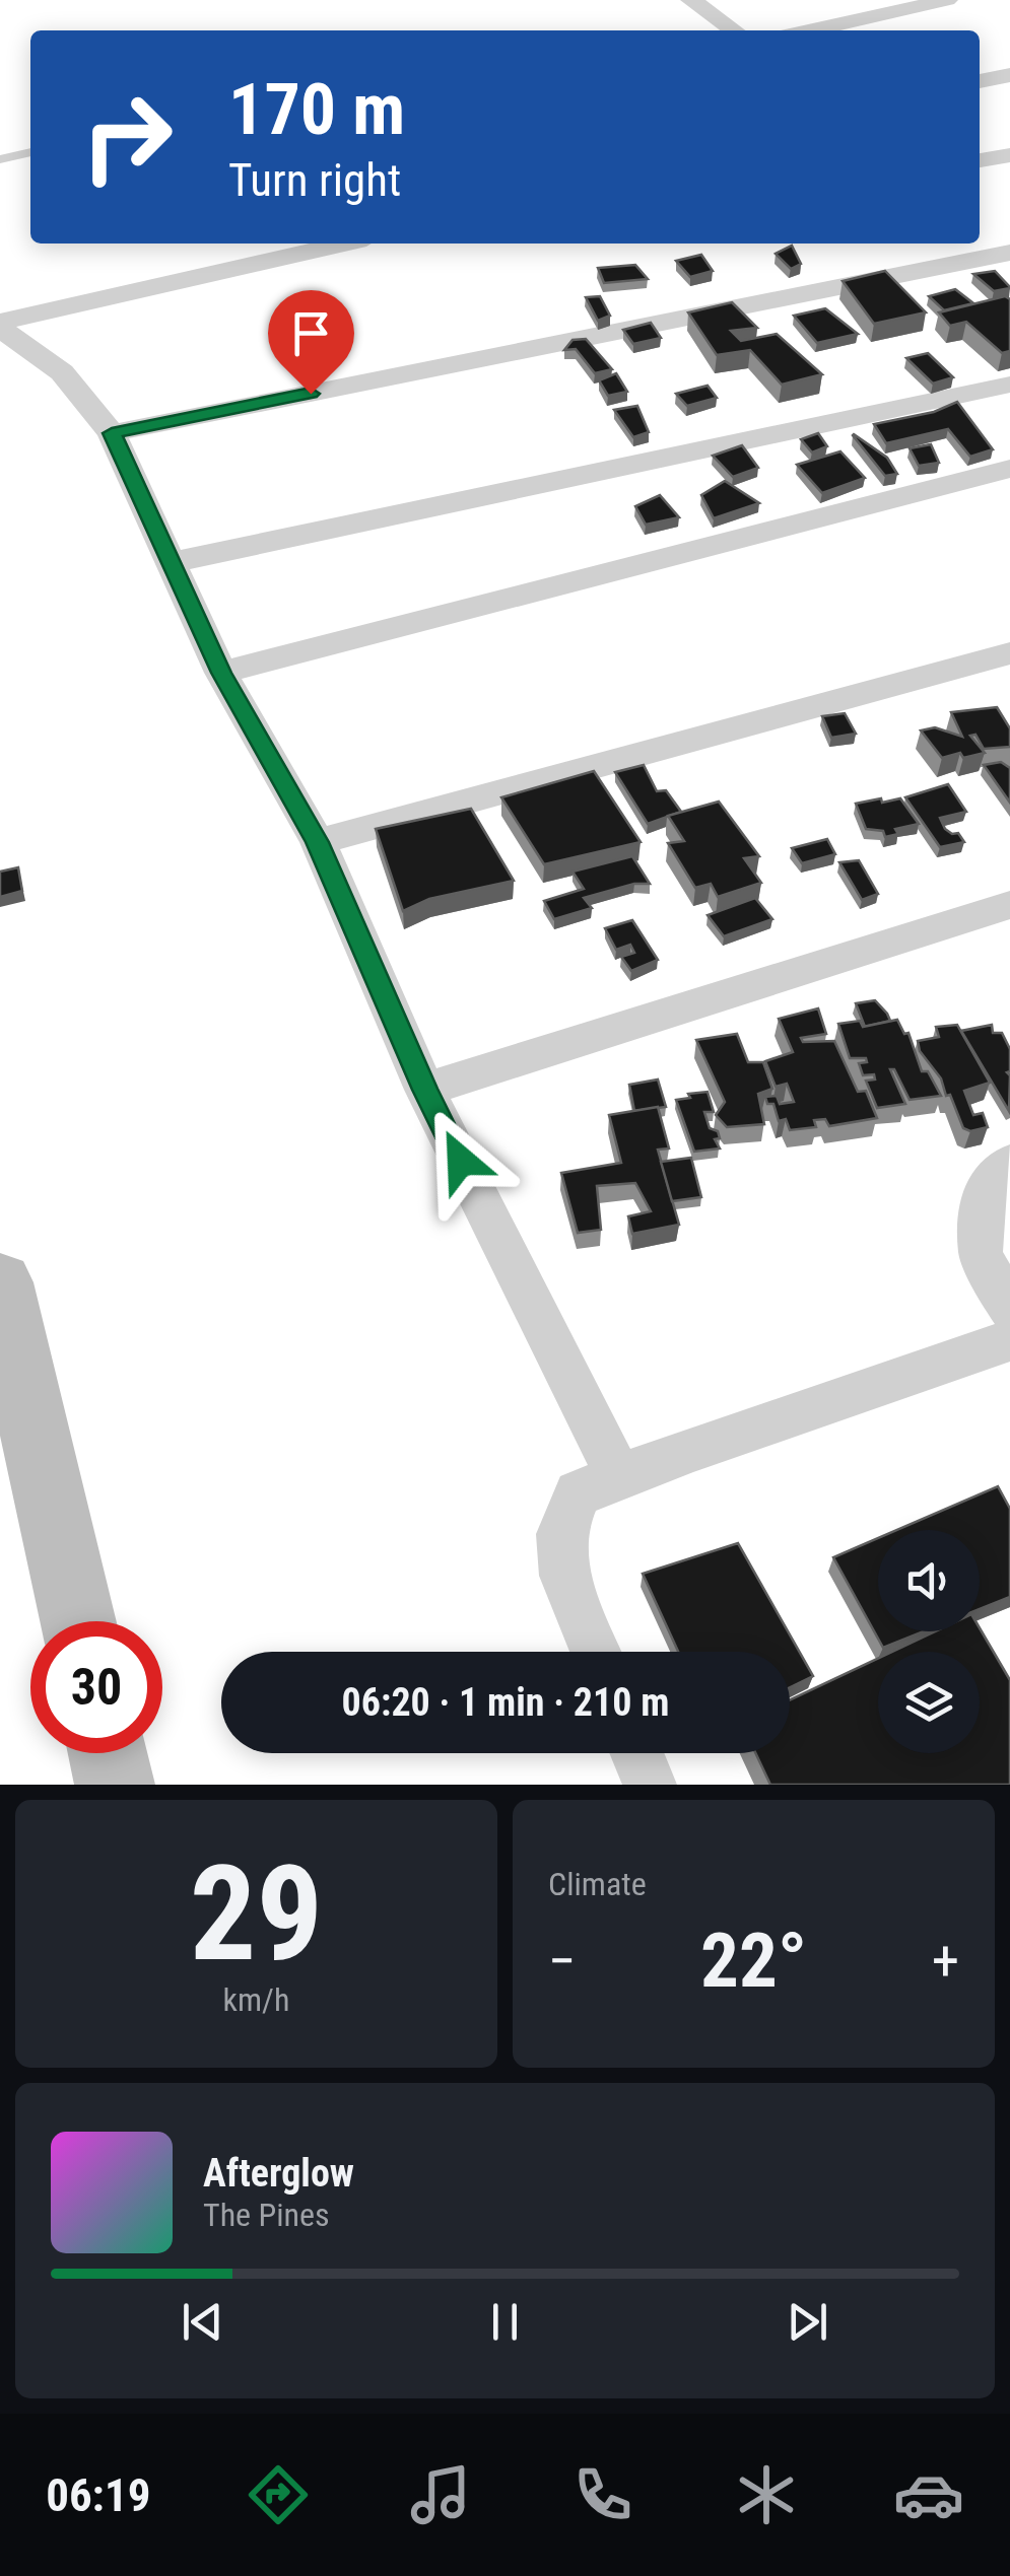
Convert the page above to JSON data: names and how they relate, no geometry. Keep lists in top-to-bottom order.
{
  "page": {
    "turn": ["170 m", "Turn right"],
    "limit": "30",
    "trip": "06:20 · 1 min · 210 m",
    "tile": [
      ["29", "km/h"],
      "Climate"
    ],
    "heat": ["−", "22°", "+"],
    "song": ["Afterglow", "The Pines"],
    "tabs": "06:19"
  }
}
